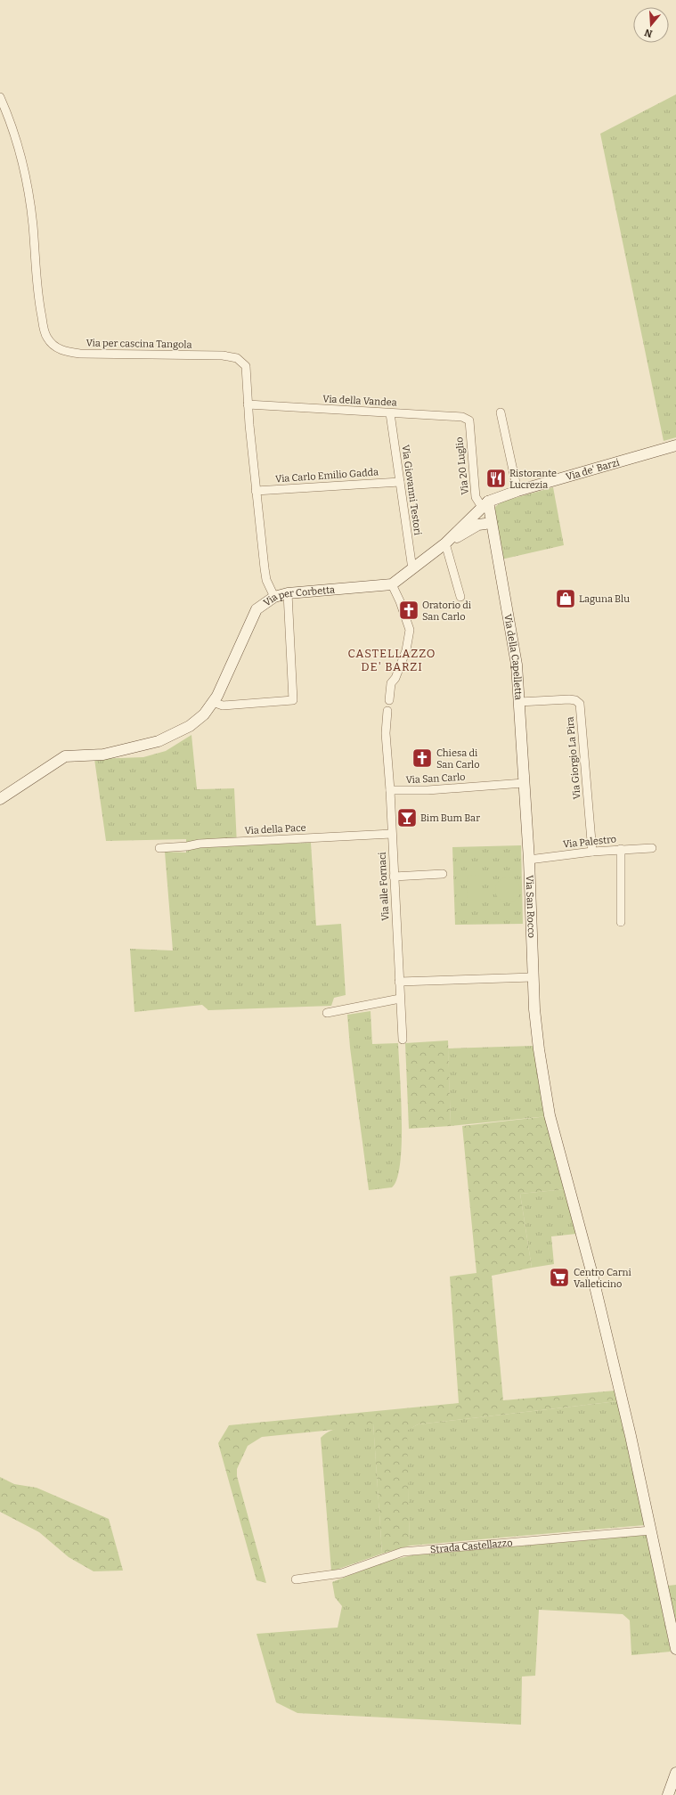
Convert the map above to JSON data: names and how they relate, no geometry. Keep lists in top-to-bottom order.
{
  "streets": {
    "street": [
      "Via per cascina Tangola",
      "Via della Vandea",
      "Via 20 Luglio",
      "Via de' Barzi",
      "Via Carlo Emilio Gadda",
      "Via Giovanni Testori",
      "Via per Corbetta",
      "Via della Capelletta",
      "Via Giorgio La Pira",
      "Via San Carlo",
      "Via della Pace",
      "Via Palestro",
      "Via alle Fornaci",
      "Via San Rocco",
      "Strada Castellazzo"
    ]
  },
  "crossings": [
    ["Via per cascina Tangola", "Via della Vandea"],
    ["Via per cascina Tangola", "Via Carlo Emilio Gadda"],
    ["Via per cascina Tangola", "Via per Corbetta"],
    ["Via della Vandea", "Via 20 Luglio"],
    ["Via della Vandea", "Via Giovanni Testori"],
    ["Via 20 Luglio", "Via de' Barzi"],
    ["Via 20 Luglio", "Via della Capelletta"],
    ["Via de' Barzi", "Via della Capelletta"],
    ["Via Carlo Emilio Gadda", "Via Giovanni Testori"],
    ["Via della Capelletta", "Via Giorgio La Pira"],
    ["Via della Capelletta", "Via San Carlo"],
    ["Via della Capelletta", "Via San Rocco"],
    ["Via Giorgio La Pira", "Via Palestro"],
    ["Via San Carlo", "Via alle Fornaci"],
    ["Via San Carlo", "Via San Rocco"],
    ["Via della Pace", "Via alle Fornaci"],
    ["Via Palestro", "Via San Rocco"],
    ["Via San Rocco", "Strada Castellazzo"]
  ],
  "districts": ["CASTELLAZZO DE' BARZI"],
  "places": {
    "restaurant": ["Ristorante Lucrezia"],
    "shop": ["Laguna Blu"],
    "church": ["Oratorio di San Carlo", "Chiesa di San Carlo"],
    "bar": ["Bim Bum Bar"],
    "supermarket": ["Centro Carni Valleticino"]
  },
  "north": "bottom"
}
